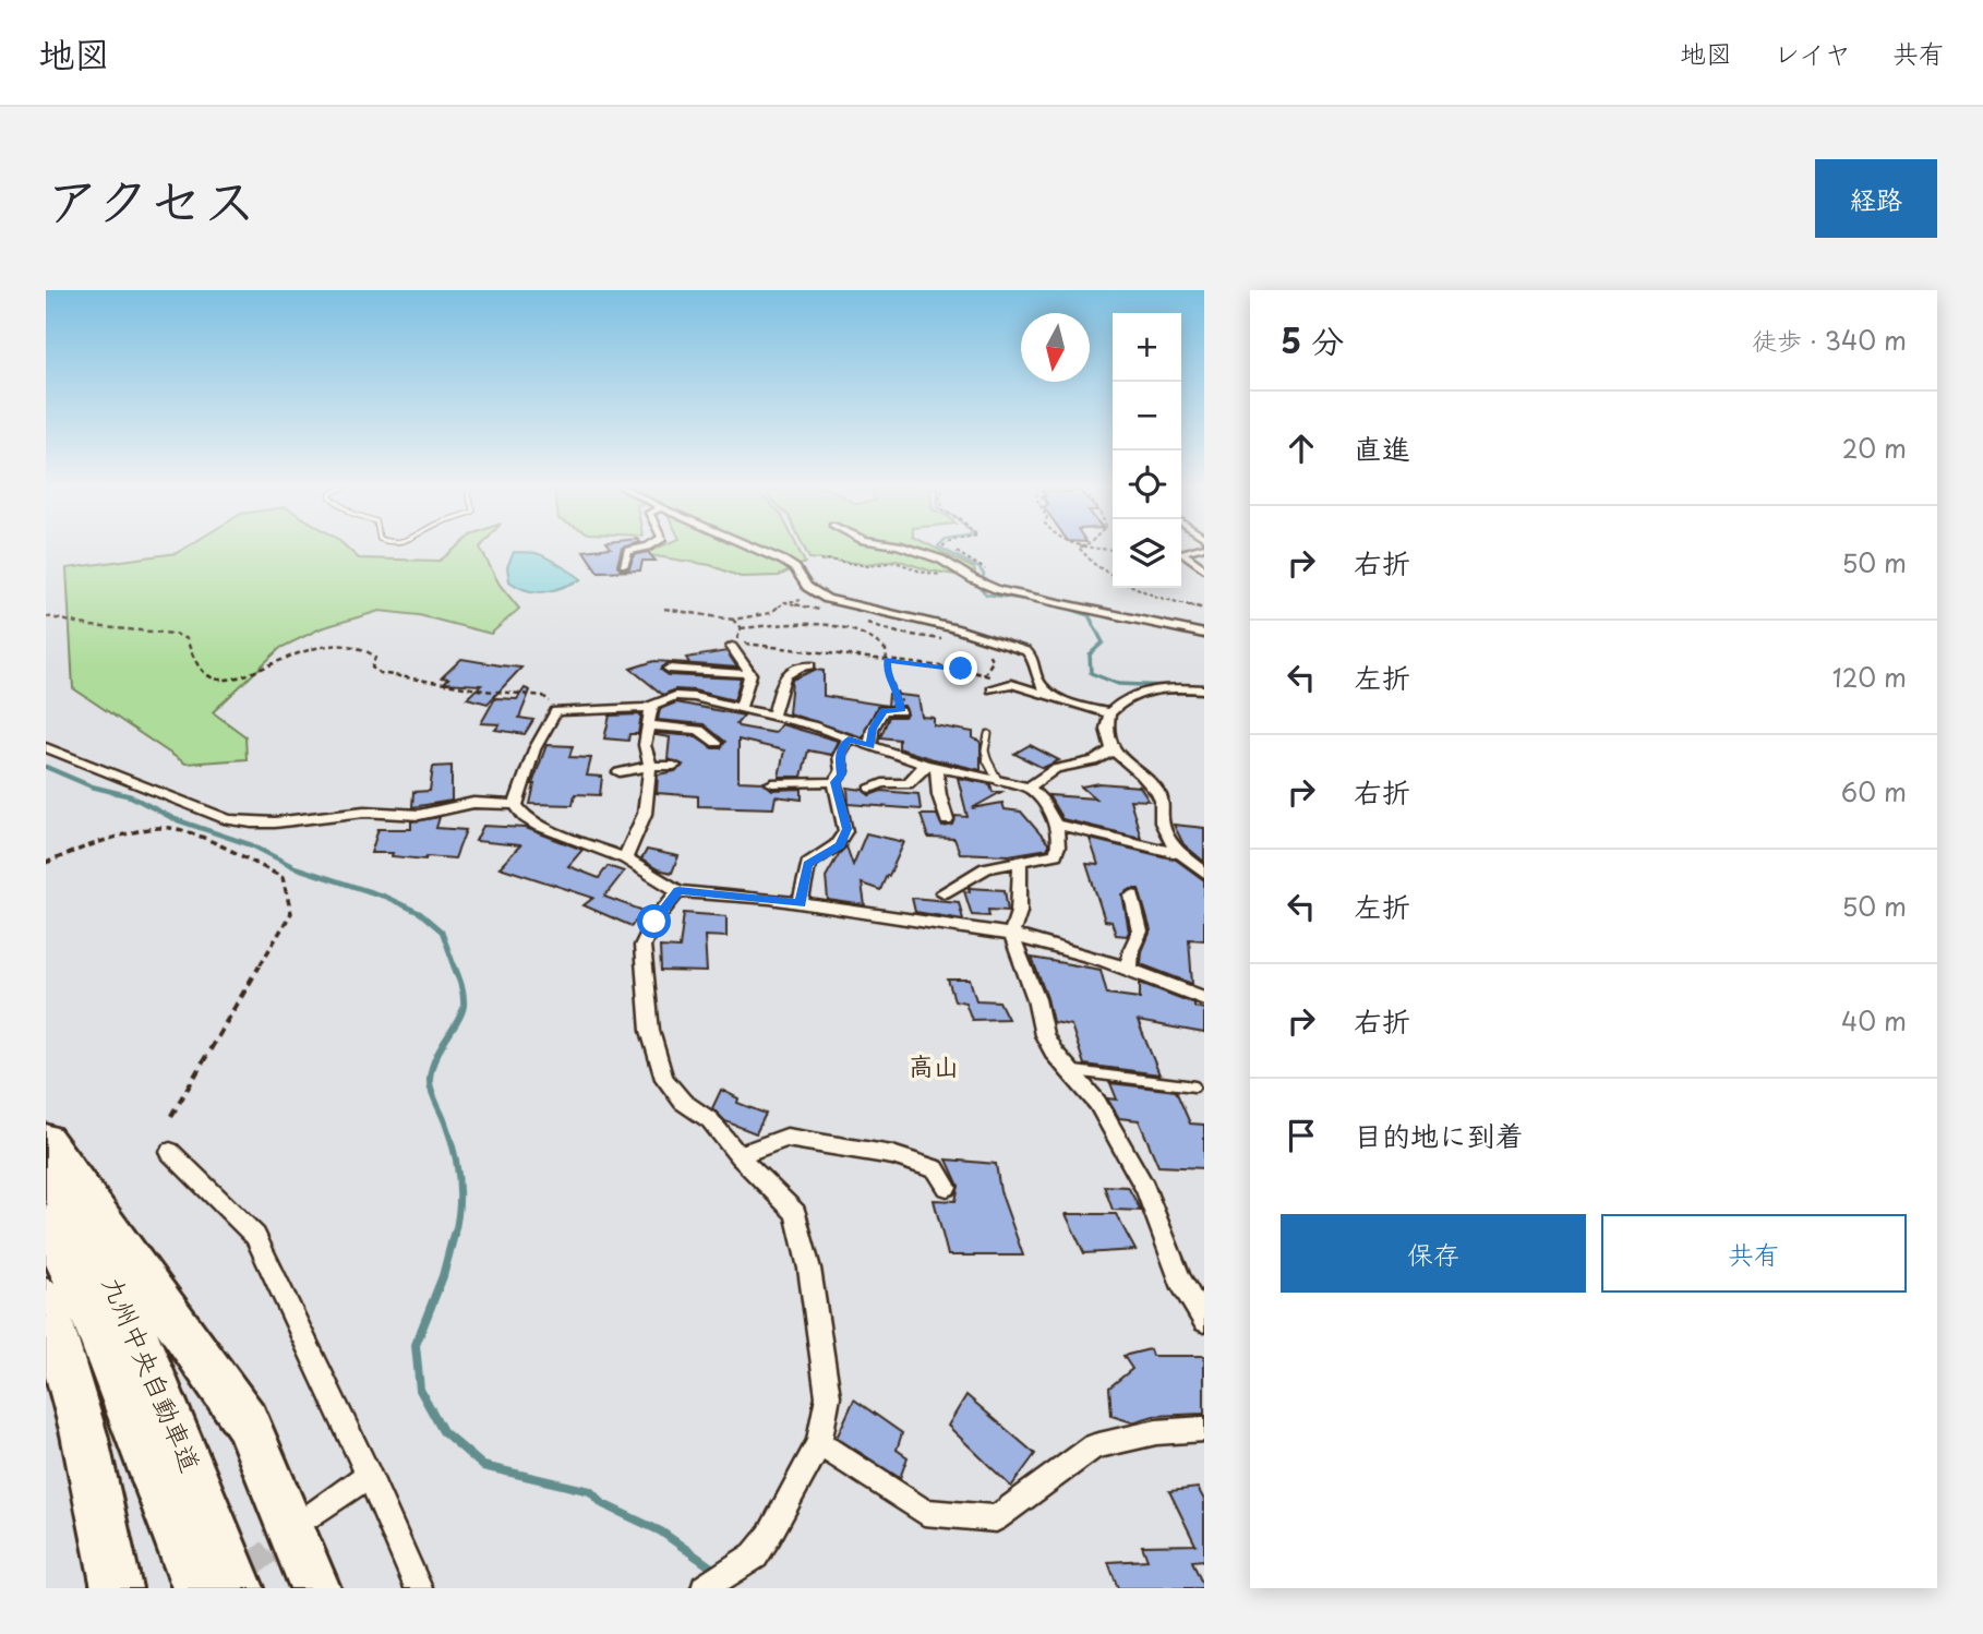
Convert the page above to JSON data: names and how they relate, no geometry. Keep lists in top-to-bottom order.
{
  "streets": {
    "highway": ["九州中央自動車道"]
  },
  "districts": ["高山"],
  "north": "bottom",
  "page": {
    "header": "地図",
    "nav": ["地図", "レイヤ", "共有"],
    "title": "アクセス",
    "buttons": [
      "経路",
      ["保存", "共有"]
    ],
    "heading": ["5 分", "徒歩 · 340 m"],
    "map_buttons": ["+", "−"],
    "list": [
      ["直進", "20 m"],
      ["右折", "50 m"],
      ["左折", "120 m"],
      ["右折", "60 m"],
      ["左折", "50 m"],
      ["右折", "40 m"],
      "目的地に到着"
    ]
  }
}
